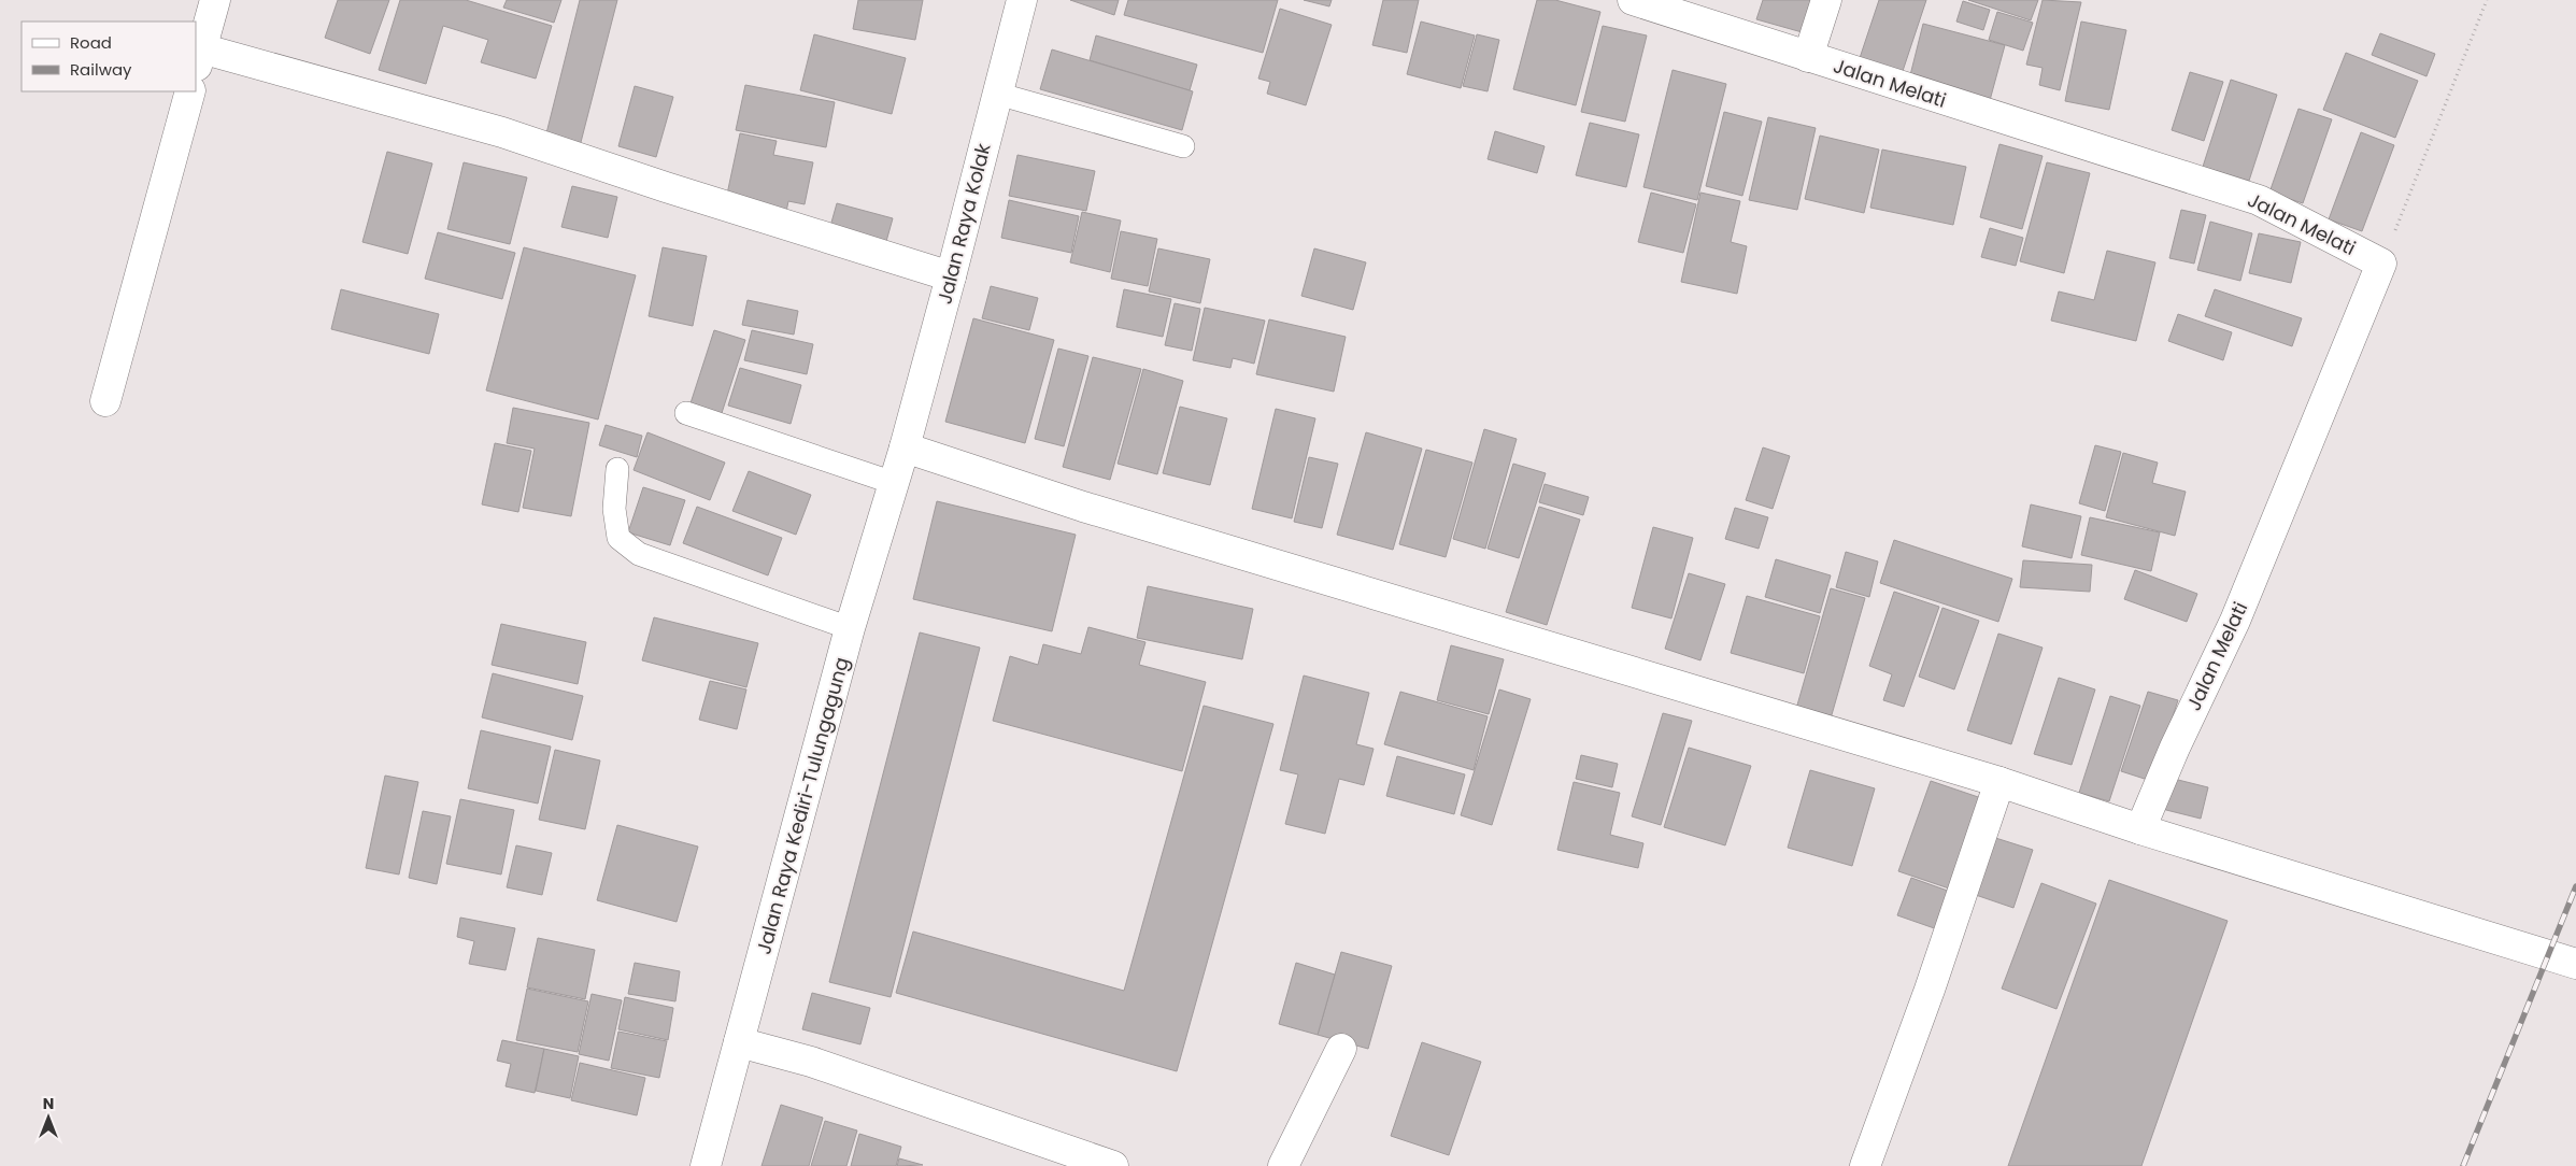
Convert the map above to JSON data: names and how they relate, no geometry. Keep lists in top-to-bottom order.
{
  "streets": {
    "main road": ["Jalan Melati", "Jalan Raya Kolak", "Jalan Raya Kediri-Tulungagung"]
  },
  "crossings": [
    ["Jalan Raya Kolak", "Jalan Raya Kediri-Tulungagung"]
  ],
  "legend": ["Road", "Railway"],
  "north": "top"
}
